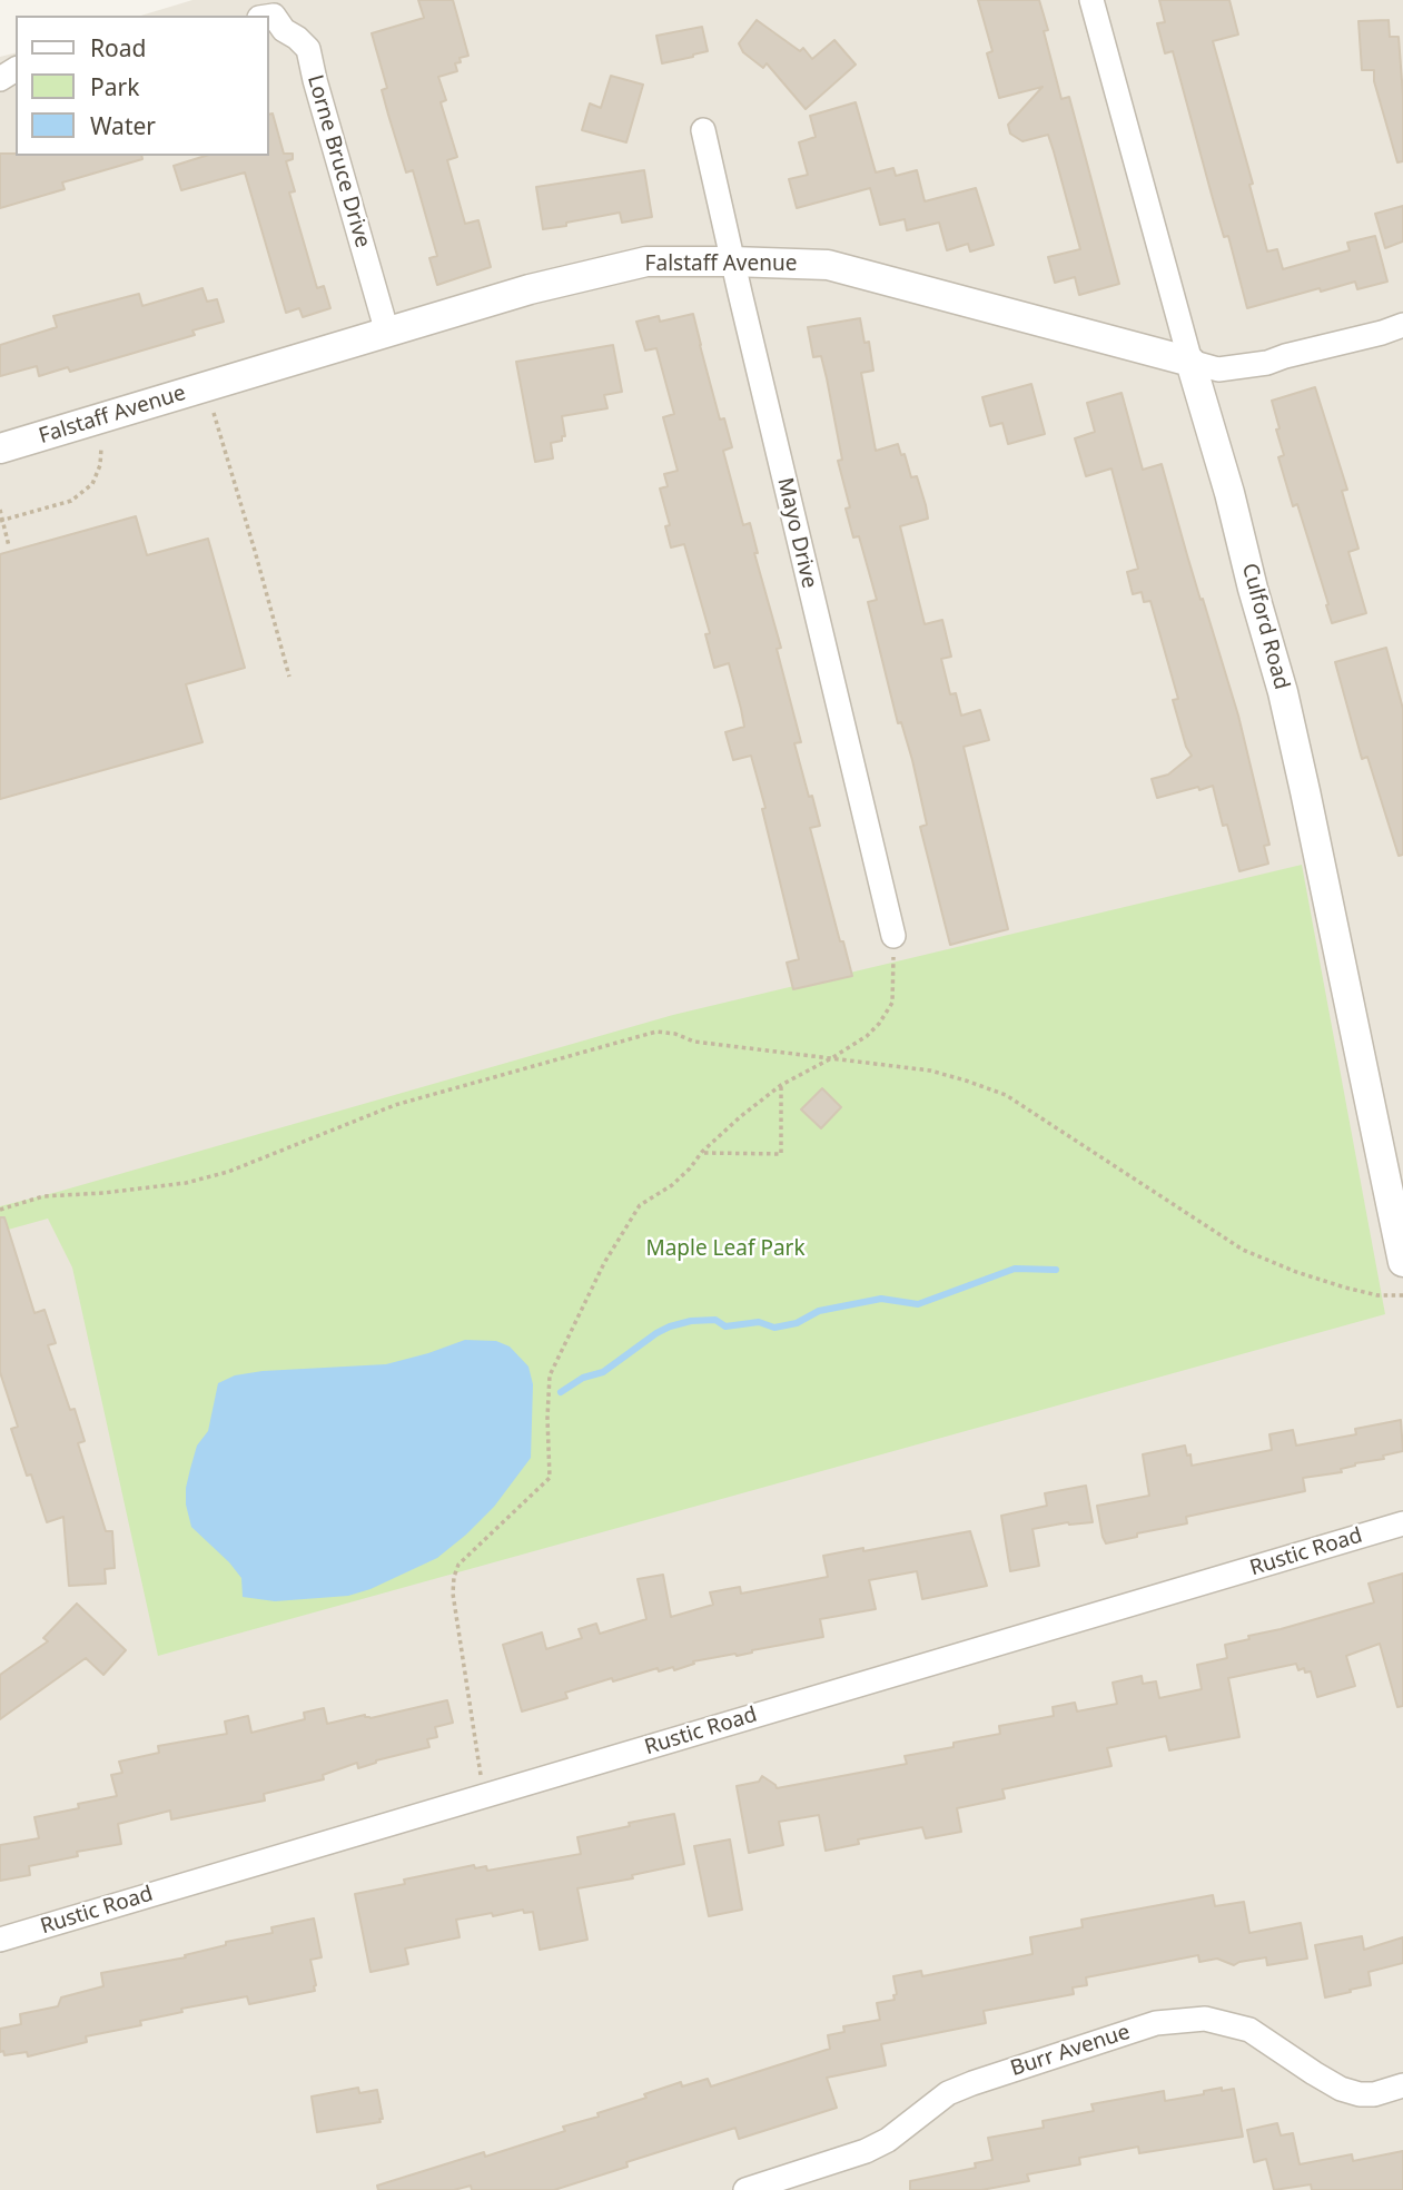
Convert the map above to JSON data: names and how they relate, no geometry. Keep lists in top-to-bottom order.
{
  "streets": {
    "street": [
      "Lorne Bruce Drive",
      "Falstaff Avenue",
      "Mayo Drive",
      "Culford Road",
      "Rustic Road",
      "Burr Avenue"
    ]
  },
  "crossings": [
    ["Lorne Bruce Drive", "Falstaff Avenue"],
    ["Falstaff Avenue", "Mayo Drive"],
    ["Falstaff Avenue", "Culford Road"]
  ],
  "parks": ["Maple Leaf Park"],
  "legend": ["Road", "Park", "Water"]
}
